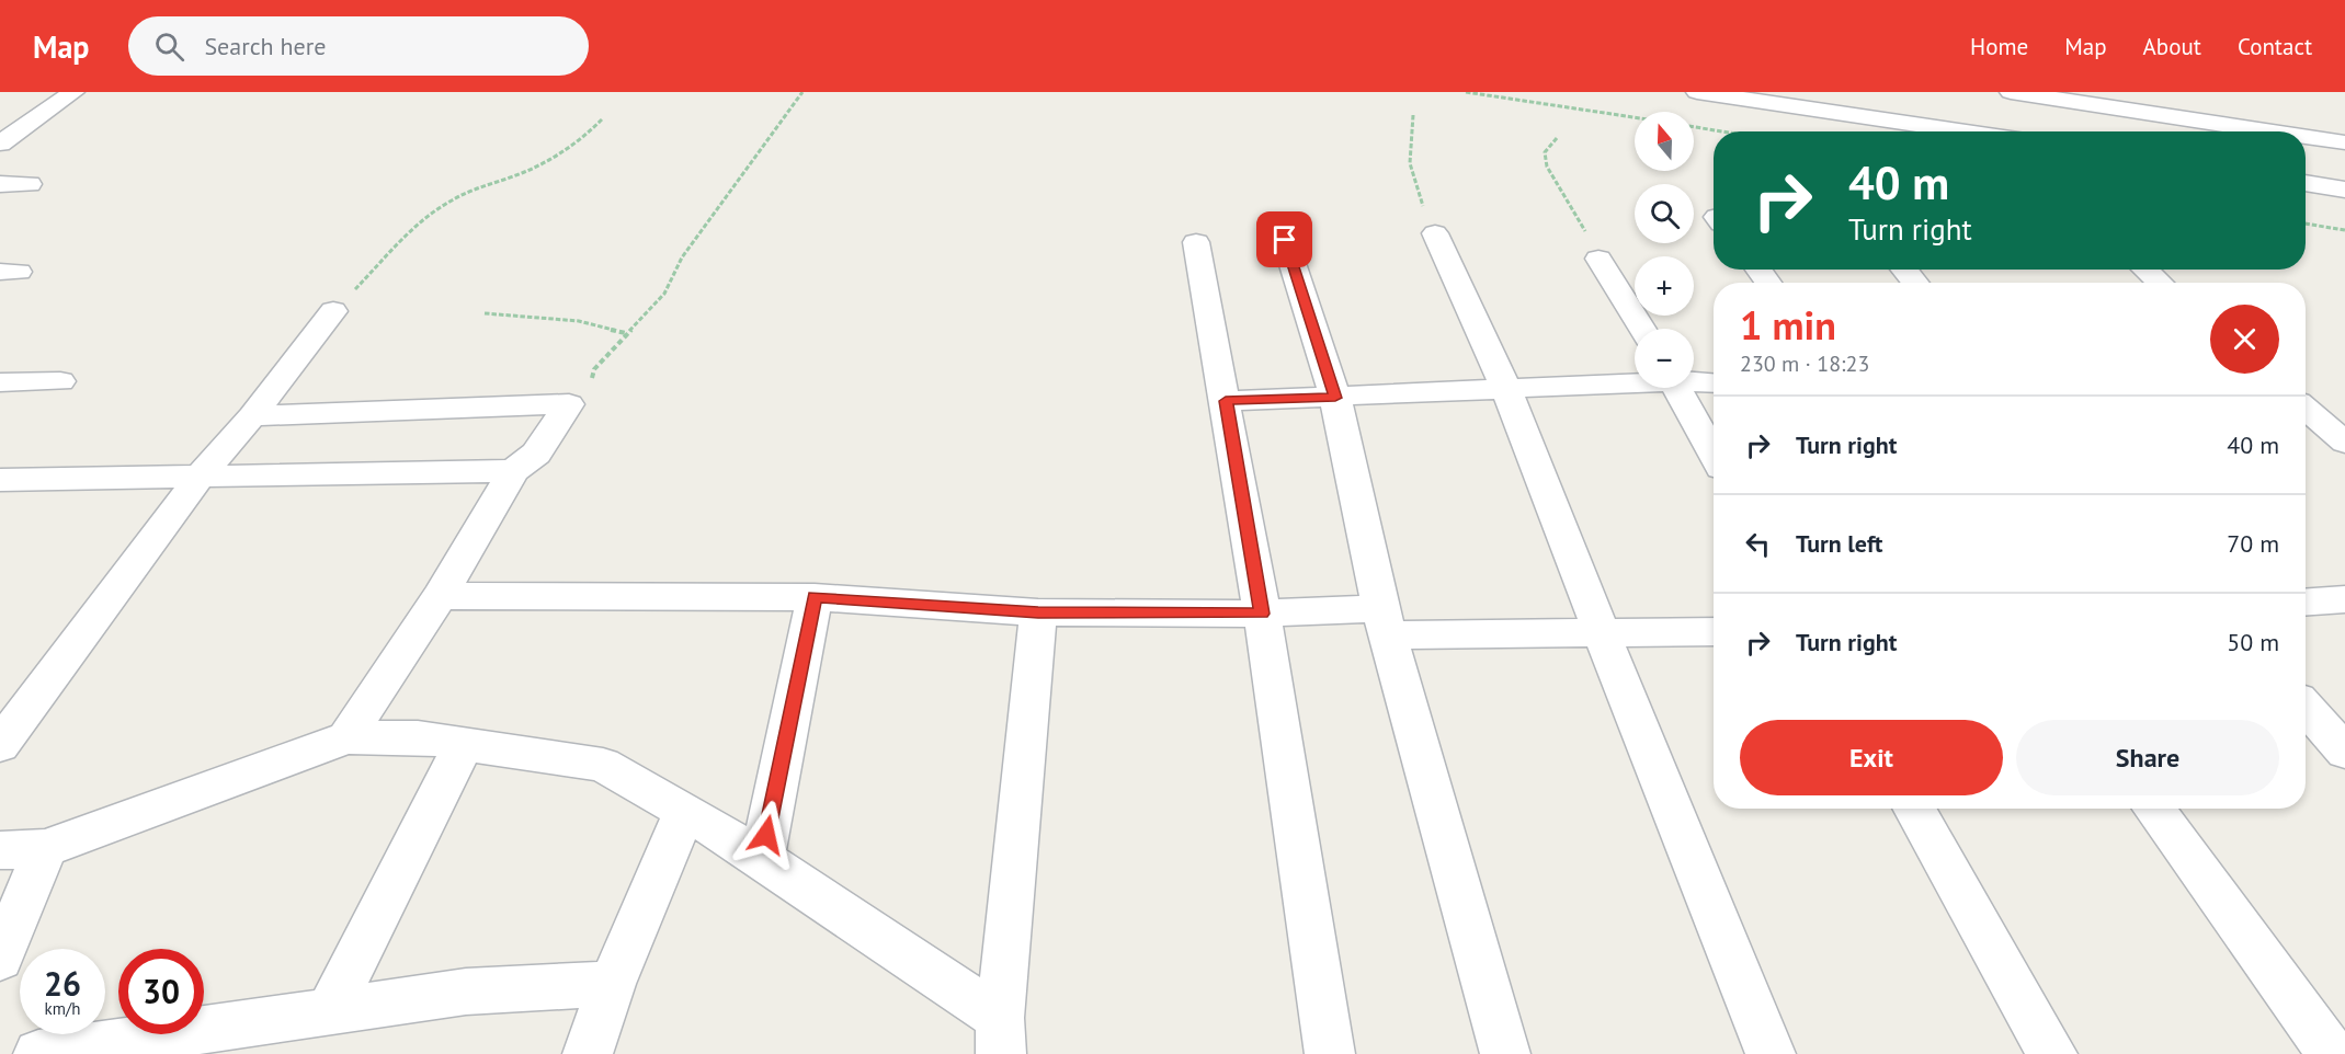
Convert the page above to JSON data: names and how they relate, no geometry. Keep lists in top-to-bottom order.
{
  "north": "top",
  "page": {
    "header": "Map",
    "search": "Search here",
    "nav": [
      "Home",
      "Map",
      "About",
      "Contact"
    ],
    "map_buttons": ["+", "−"],
    "turn": ["40 m", "Turn right"],
    "heading": ["1 min", "230 m · 18:23"],
    "list": [
      {
        "name": "Turn right",
        "value": "40 m"
      },
      {
        "name": "Turn left",
        "value": "70 m"
      },
      {
        "name": "Turn right",
        "value": "50 m"
      }
    ],
    "buttons": ["Exit", "Share"],
    "speed": "26 km/h",
    "limit": "30"
  }
}
